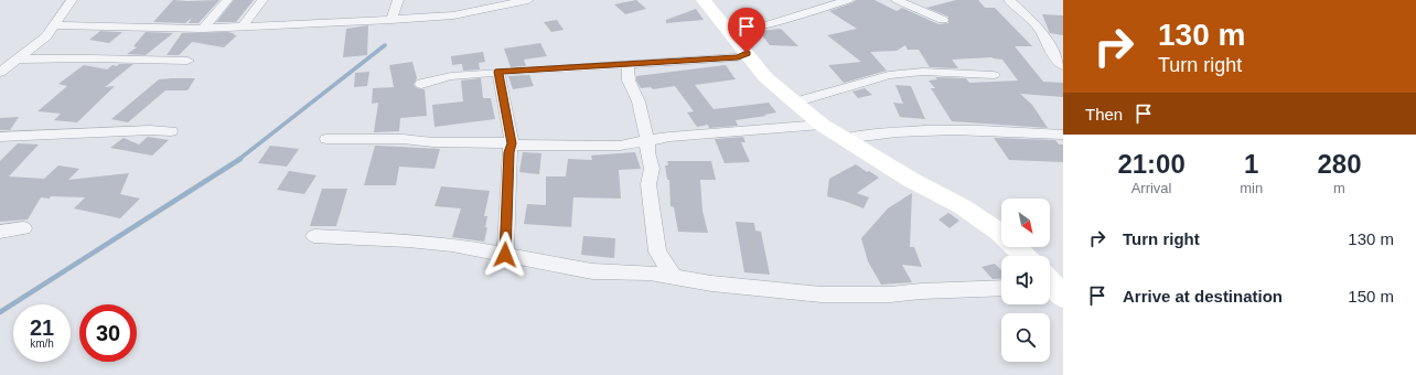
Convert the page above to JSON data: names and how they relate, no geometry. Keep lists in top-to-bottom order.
{
  "north": "bottom right",
  "page": {
    "turn": ["130 m", "Turn right"],
    "then": "Then",
    "eta": [
      "21:00",
      "Arrival",
      "1",
      "min",
      "280",
      "m"
    ],
    "list": [
      {
        "name": "Turn right",
        "value": "130 m"
      },
      {
        "name": "Arrive at destination",
        "value": "150 m"
      }
    ],
    "speed": "21 km/h",
    "limit": "30"
  }
}
